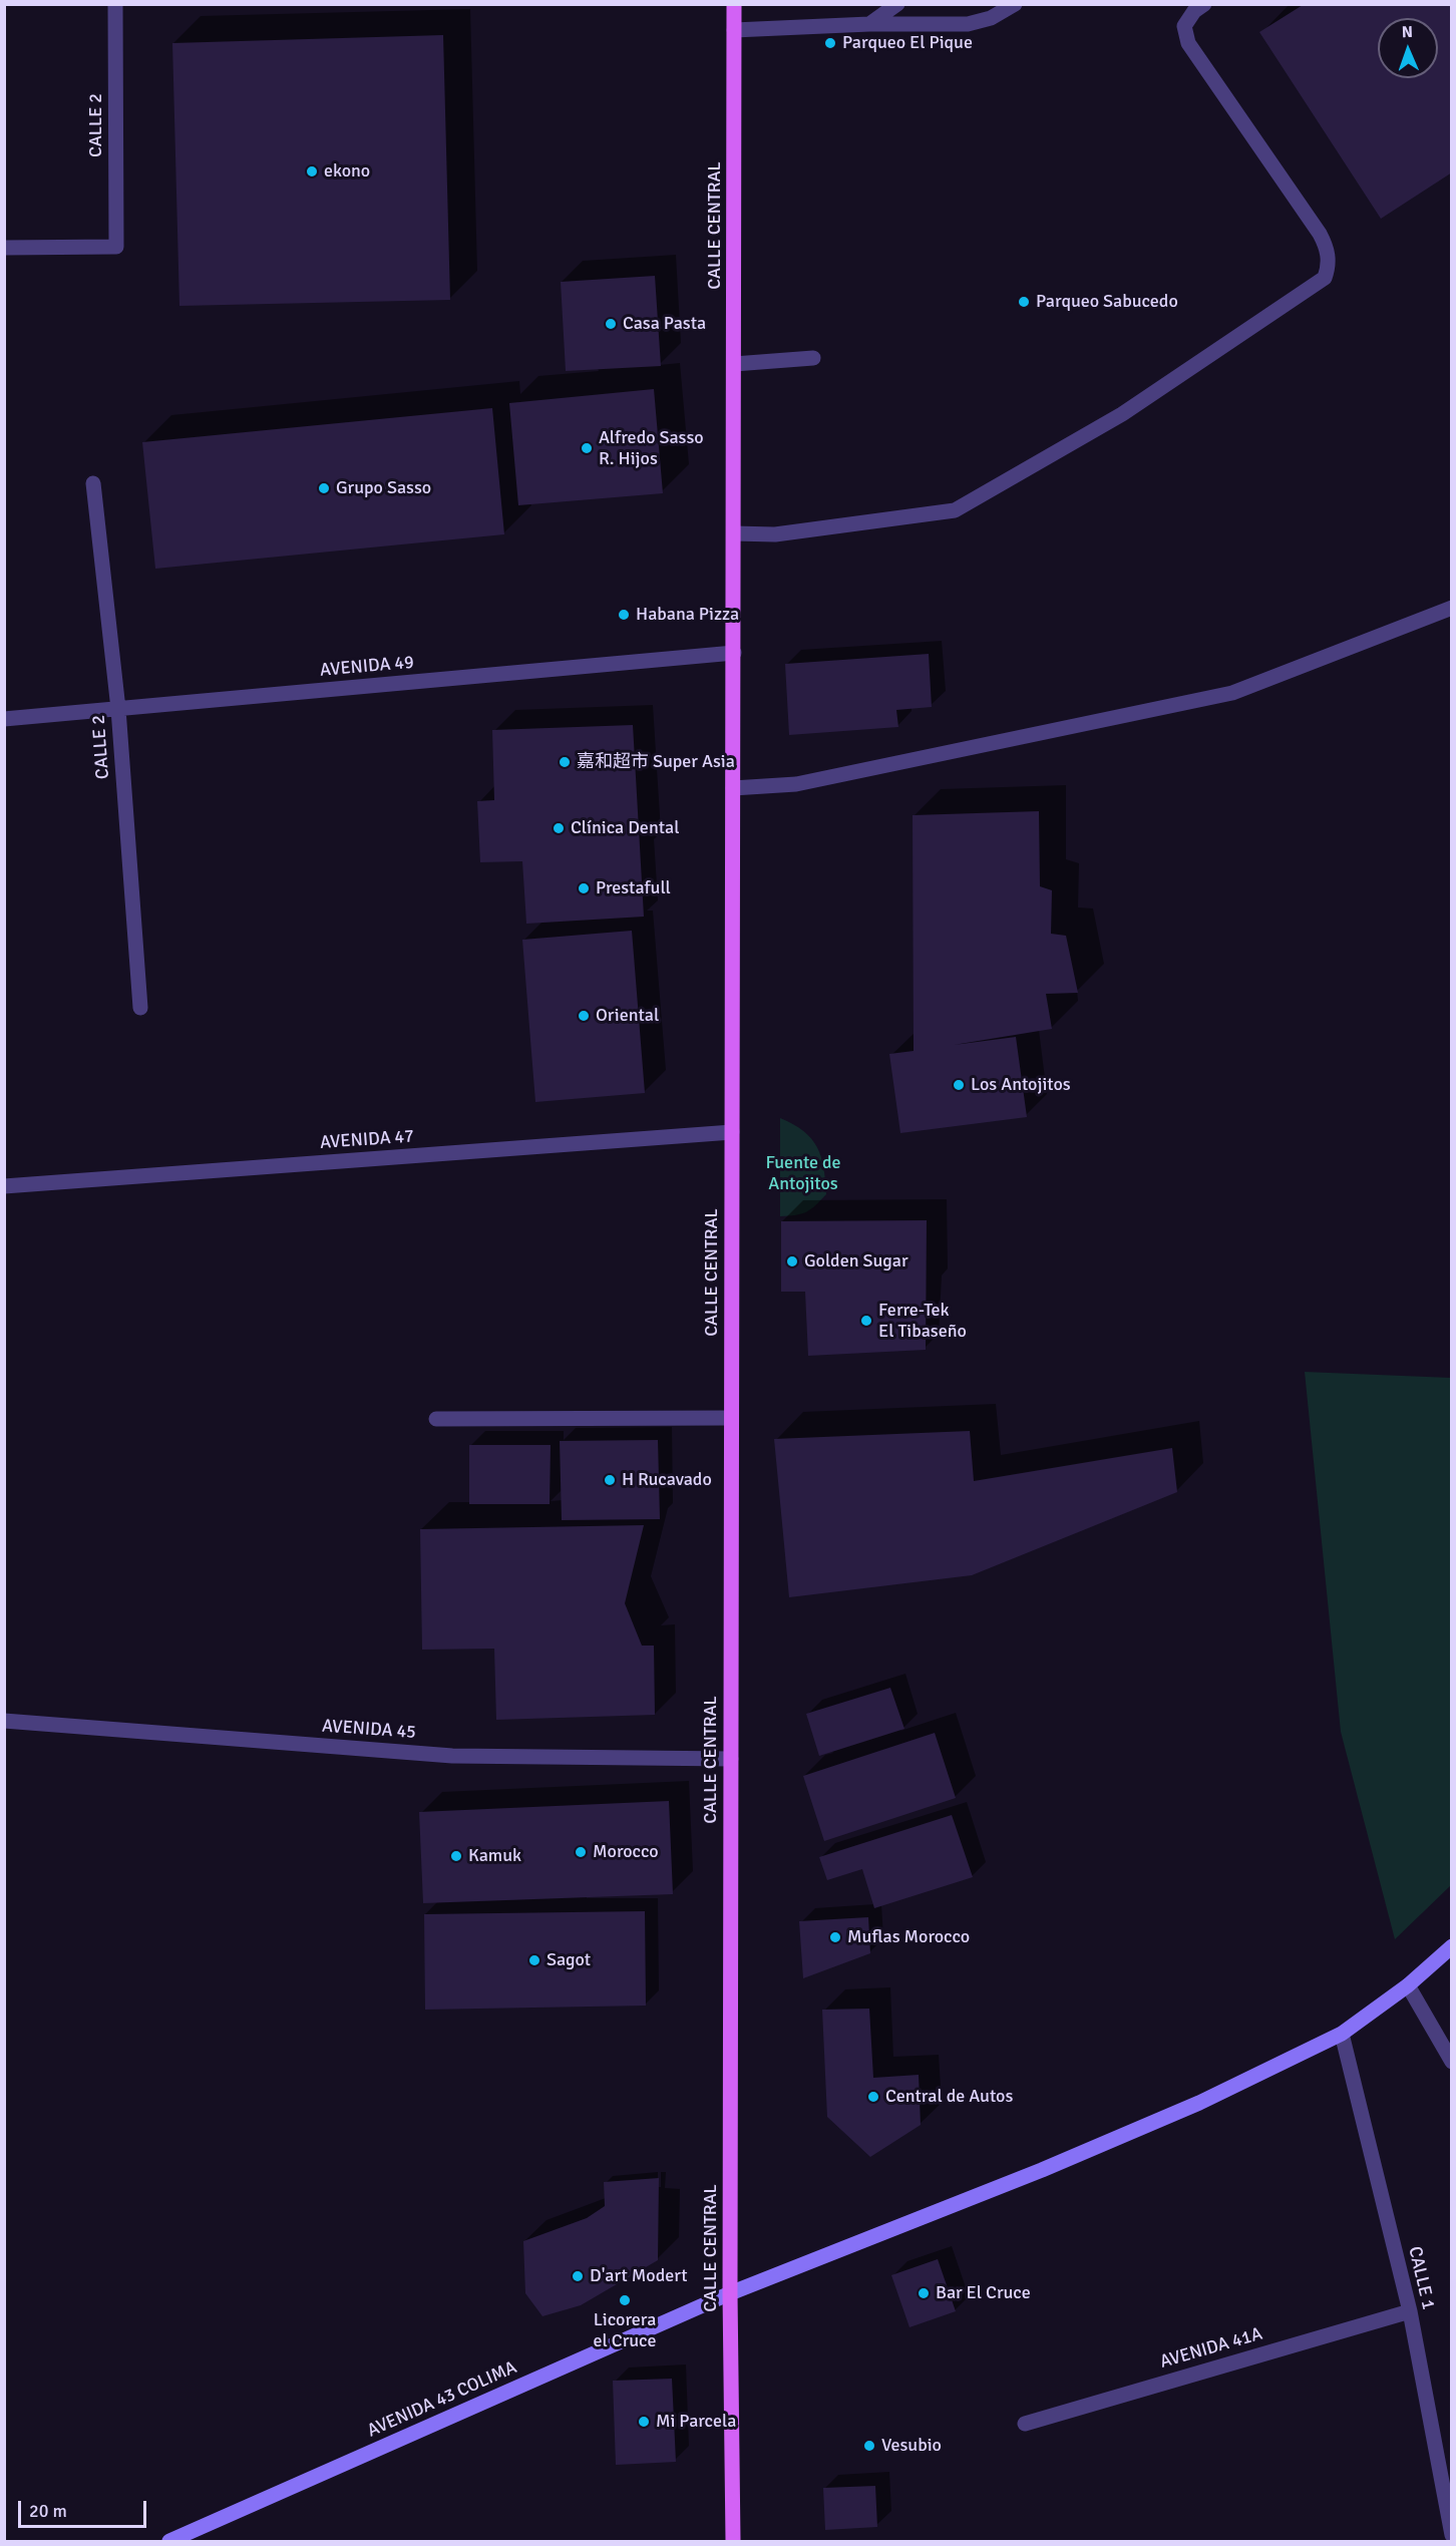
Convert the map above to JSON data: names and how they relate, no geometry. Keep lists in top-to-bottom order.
{
  "streets": {
    "main road": ["CALLE CENTRAL", "AVENIDA 43 COLIMA"],
    "street": [
      "CALLE 2",
      "AVENIDA 49",
      "AVENIDA 47",
      "AVENIDA 45",
      "CALLE 1",
      "AVENIDA 41A"
    ]
  },
  "crossings": [
    ["CALLE 2", "AVENIDA 49"],
    ["CALLE CENTRAL", "AVENIDA 49"],
    ["CALLE CENTRAL", "AVENIDA 47"],
    ["CALLE CENTRAL", "AVENIDA 45"],
    ["CALLE CENTRAL", "AVENIDA 43 COLIMA"],
    ["CALLE 1", "AVENIDA 41A"],
    ["CALLE 1", "AVENIDA 43 COLIMA"]
  ],
  "parks": ["Fuente de Antojitos"],
  "places": [
    "Parqueo El Pique",
    "ekono",
    "Parqueo Sabucedo",
    "Casa Pasta",
    "Alfredo Sasso R. Hijos",
    "Grupo Sasso",
    "Habana Pizza",
    "嘉和超市 Super Asia",
    "Clínica Dental",
    "Prestafull",
    "Oriental",
    "Los Antojitos",
    "Golden Sugar",
    "Ferre-Tek El Tibaseño",
    "H Rucavado",
    "Morocco",
    "Kamuk",
    "Muflas Morocco",
    "Sagot",
    "Central de Autos",
    "D'art Modert",
    "Bar El Cruce",
    "Licorera el Cruce",
    "Mi Parcela",
    "Vesubio"
  ],
  "scale_bar": "20 m",
  "north": "top"
}
